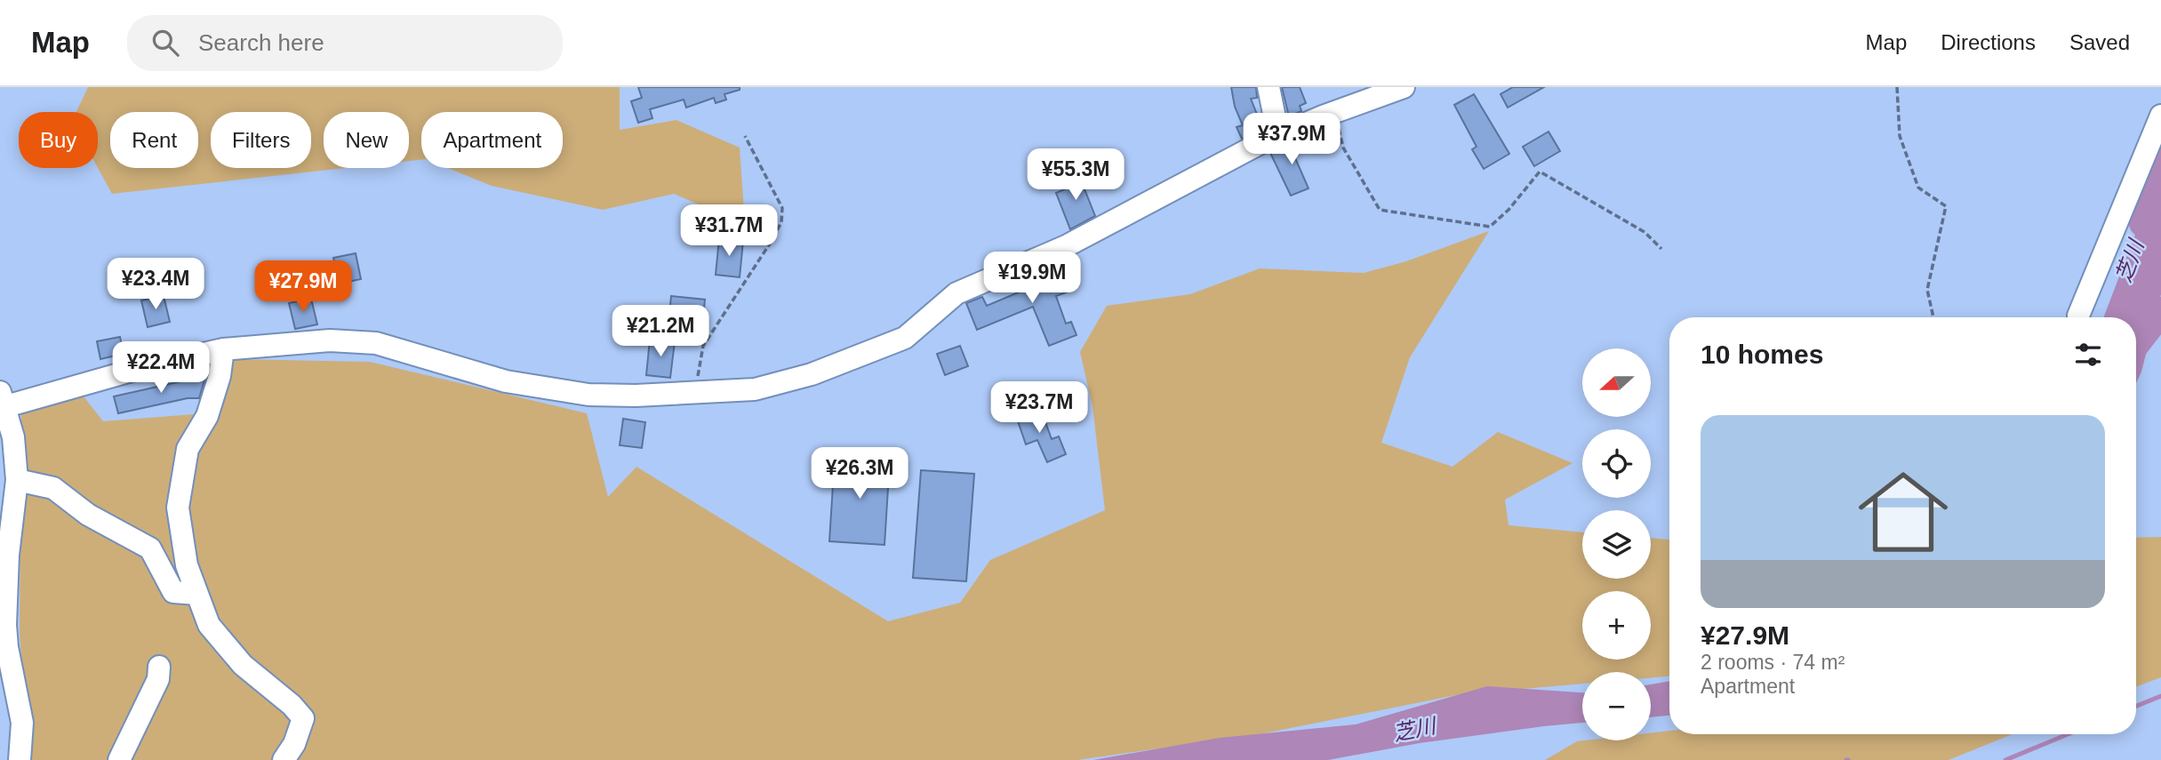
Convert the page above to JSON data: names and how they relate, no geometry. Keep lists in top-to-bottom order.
{
  "water": ["芝川"],
  "north": "left",
  "page": {
    "header": "Map",
    "search": "Search here",
    "nav": ["Map", "Directions", "Saved"],
    "chip": [
      "Buy",
      "Rent",
      "Filters",
      "New",
      "Apartment"
    ],
    "price": [
      "¥37.9M",
      "¥55.3M",
      "¥31.7M",
      "¥19.9M",
      "¥23.4M",
      "¥27.9M",
      "¥21.2M",
      "¥22.4M",
      "¥23.7M",
      "¥26.3M"
    ],
    "heading": "10 homes",
    "map_buttons": ["+", "−"],
    "list": [
      {
        "name": "¥27.9M",
        "note": "2 rooms · 74 m² · Apartment"
      }
    ]
  }
}
